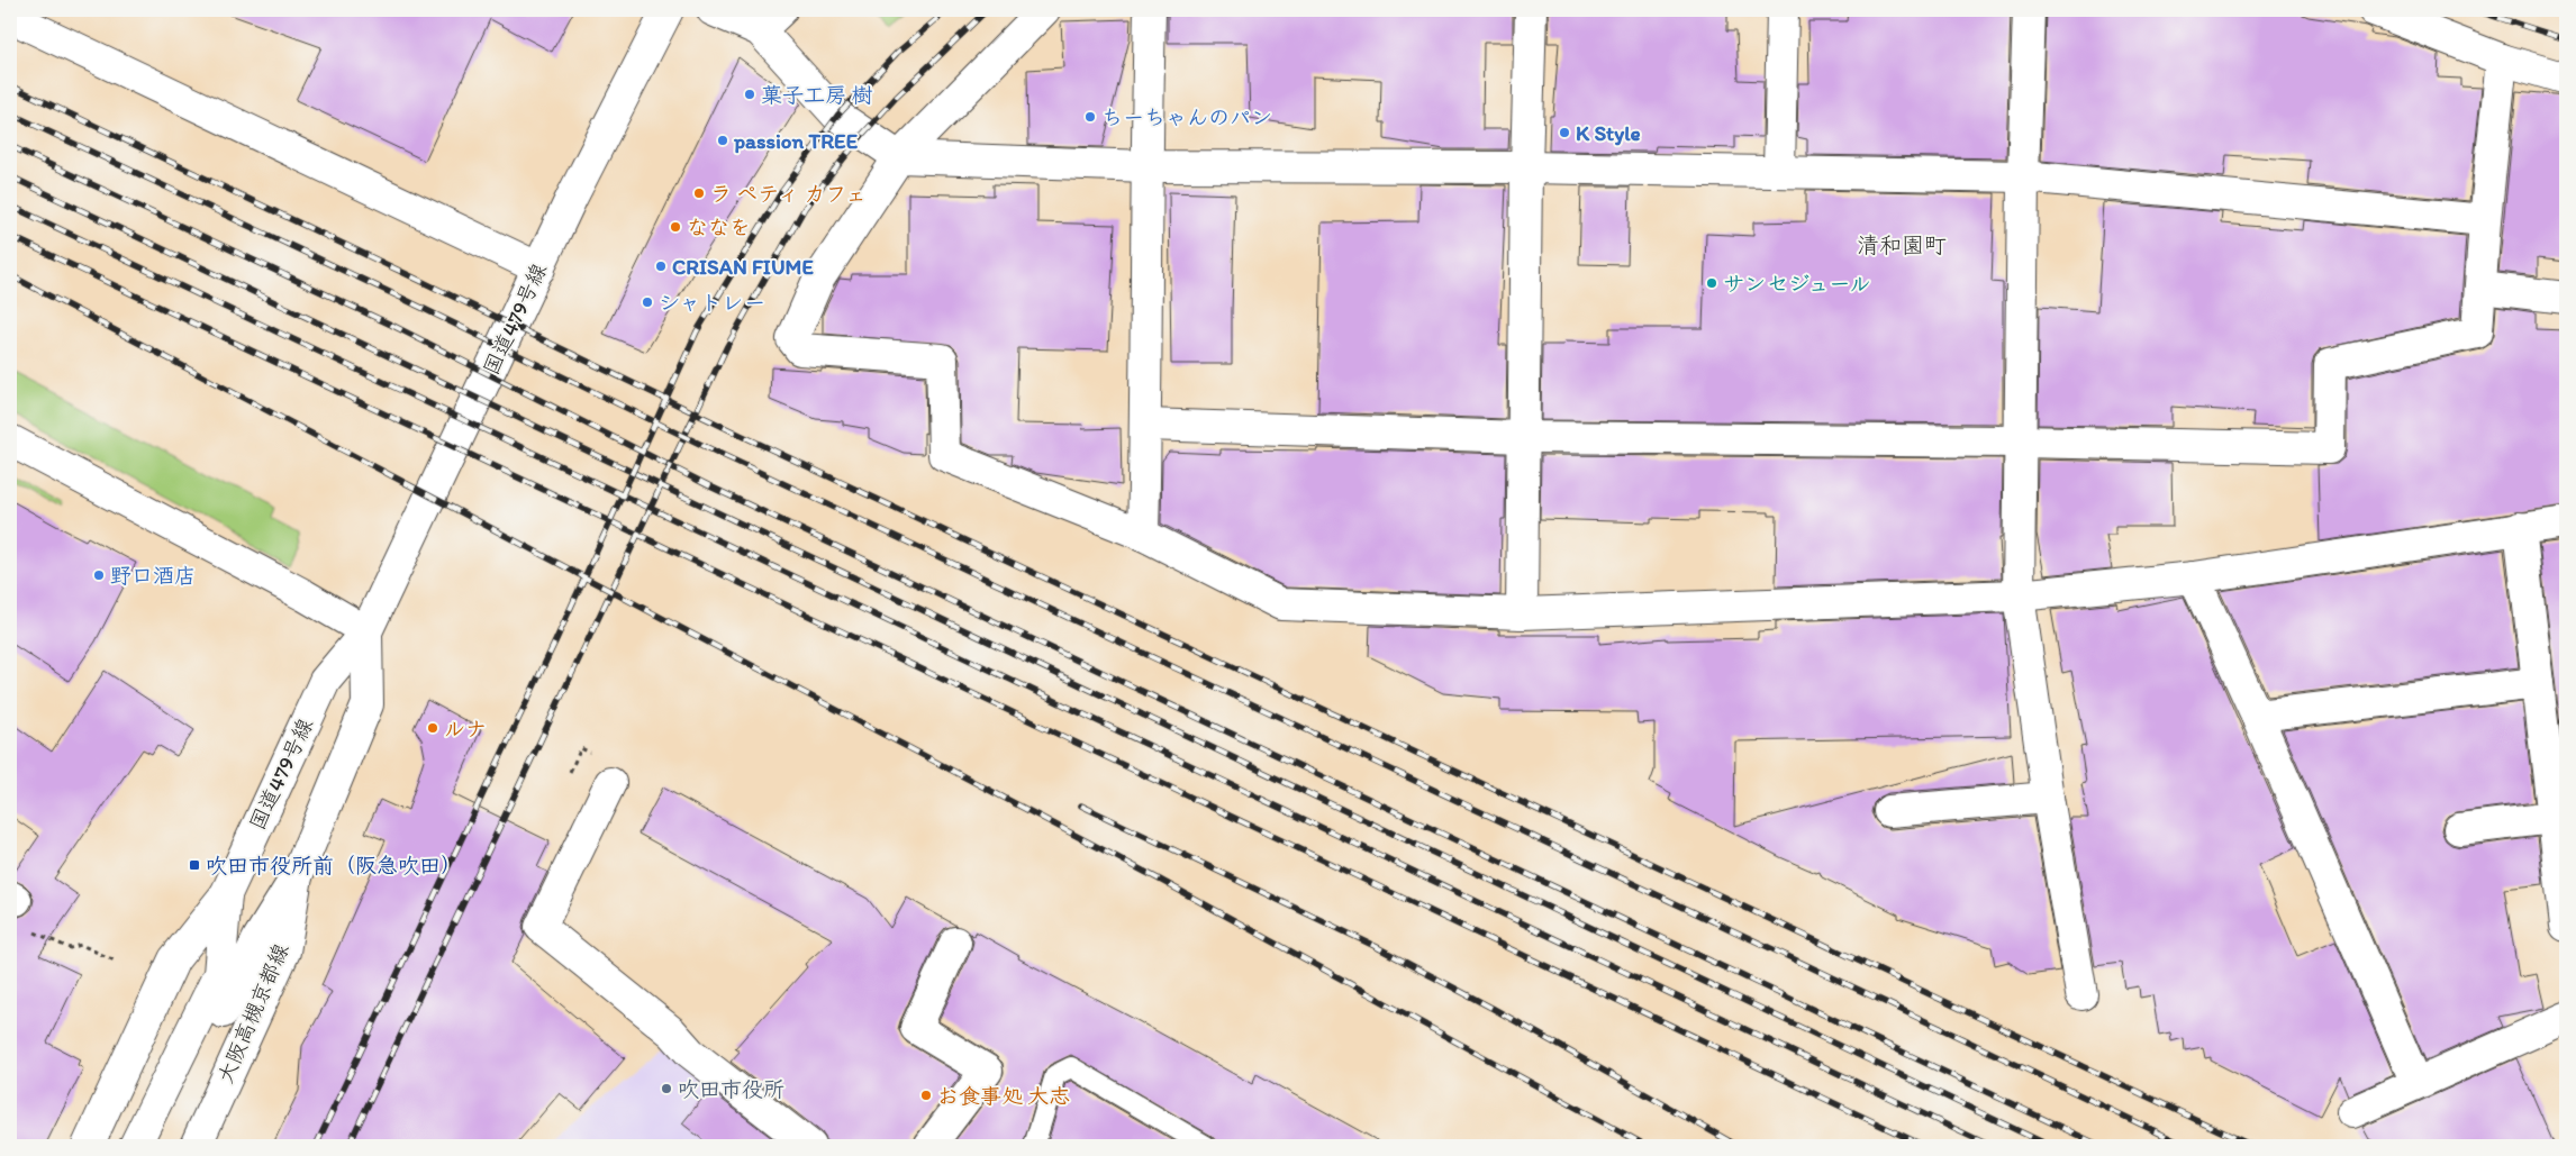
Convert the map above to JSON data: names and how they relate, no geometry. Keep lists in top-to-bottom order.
{
  "streets": {
    "main road": ["国道479号線", "大阪高槻京都線"]
  },
  "crossings": [
    ["国道479号線", "大阪高槻京都線"]
  ],
  "districts": ["清和園町"],
  "places": {
    "other": [
      "菓子工房 樹",
      "ちーちゃんのパン",
      "K Style",
      "passion TREE",
      "ラ ペティ カフェ",
      "ななを",
      "CRISAN FIUME",
      "サンセジュール",
      "シャトレー",
      "野口酒店",
      "ルナ",
      "吹田市役所",
      "お食事処 大志"
    ],
    "transit": ["吹田市役所前（阪急吹田）"]
  }
}
